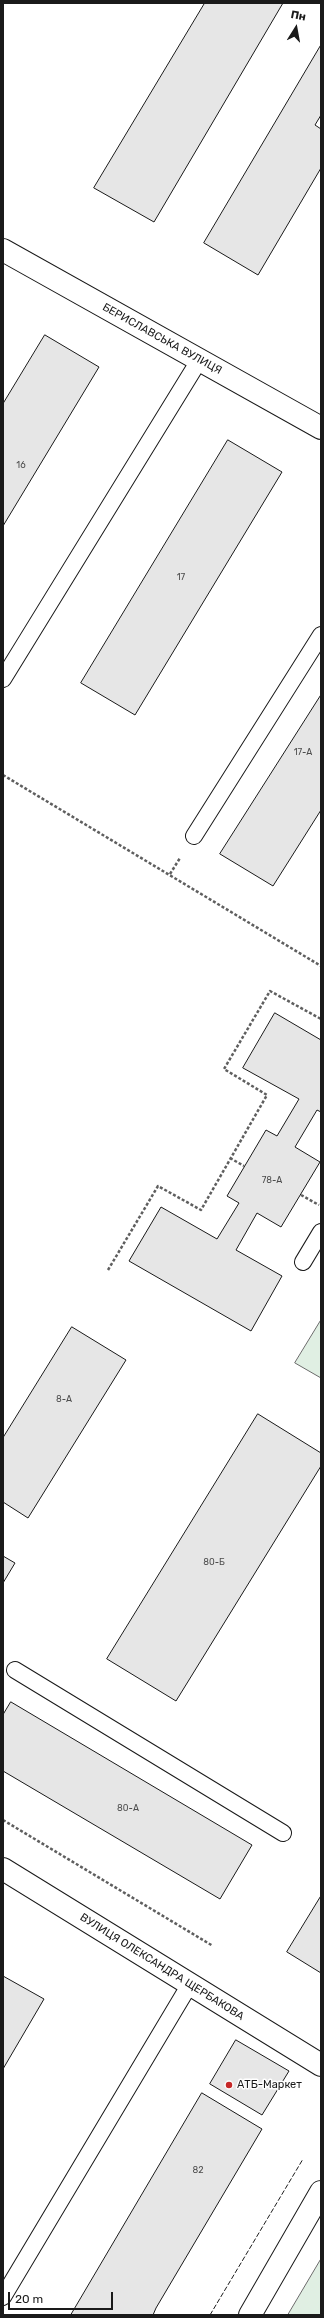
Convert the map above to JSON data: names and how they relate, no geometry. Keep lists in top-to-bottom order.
{
  "streets": {
    "street": ["БЕРИСЛАВСЬКА ВУЛИЦЯ", "ВУЛИЦЯ ОЛЕКСАНДРА ЩЕРБАКОВА"]
  },
  "places": ["АТБ-Маркет"],
  "house_numbers": [
    "16",
    "17",
    "17-А",
    "78-А",
    "8-А",
    "80-Б",
    "80-А",
    "82"
  ],
  "scale_bar": "20 m",
  "north": "top"
}
